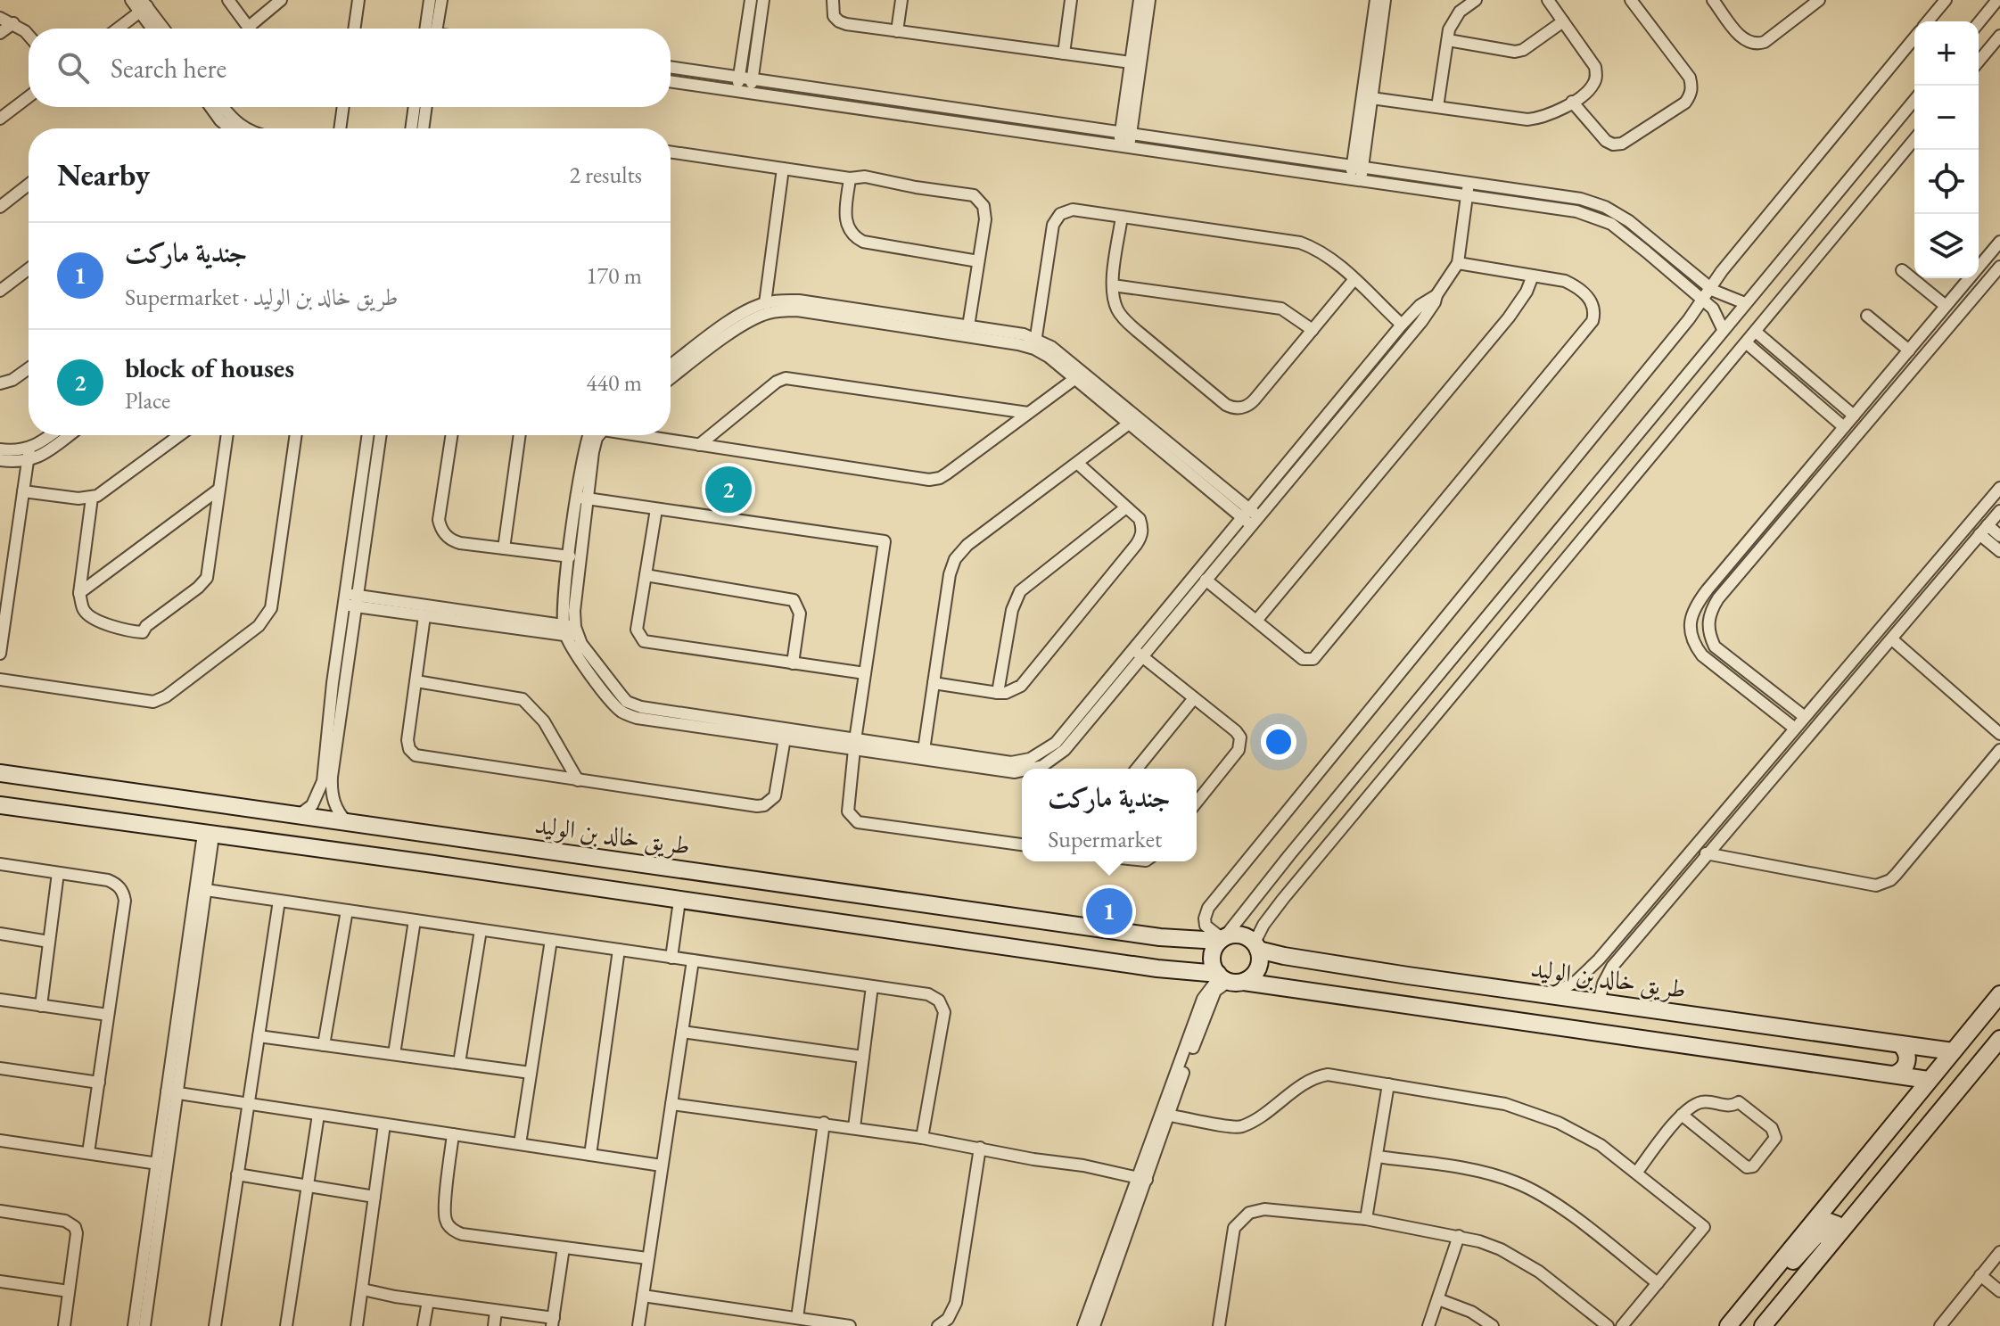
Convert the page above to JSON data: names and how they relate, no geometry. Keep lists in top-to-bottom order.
{
  "streets": {
    "street": ["طريق خالد بن الوليد"]
  },
  "page": {
    "map_buttons": ["+", "−"],
    "search": "Search here",
    "heading": ["Nearby", "2 results"],
    "list": [
      {
        "mark": "1",
        "name": "جندية ماركت",
        "note": "Supermarket · طريق خالد بن الوليد",
        "value": "170 m"
      },
      {
        "mark": "2",
        "name": "block of houses",
        "note": "Place",
        "value": "440 m"
      }
    ],
    "pins": ["2", "1"],
    "popup": ["جندية ماركت", "Supermarket"]
  }
}
